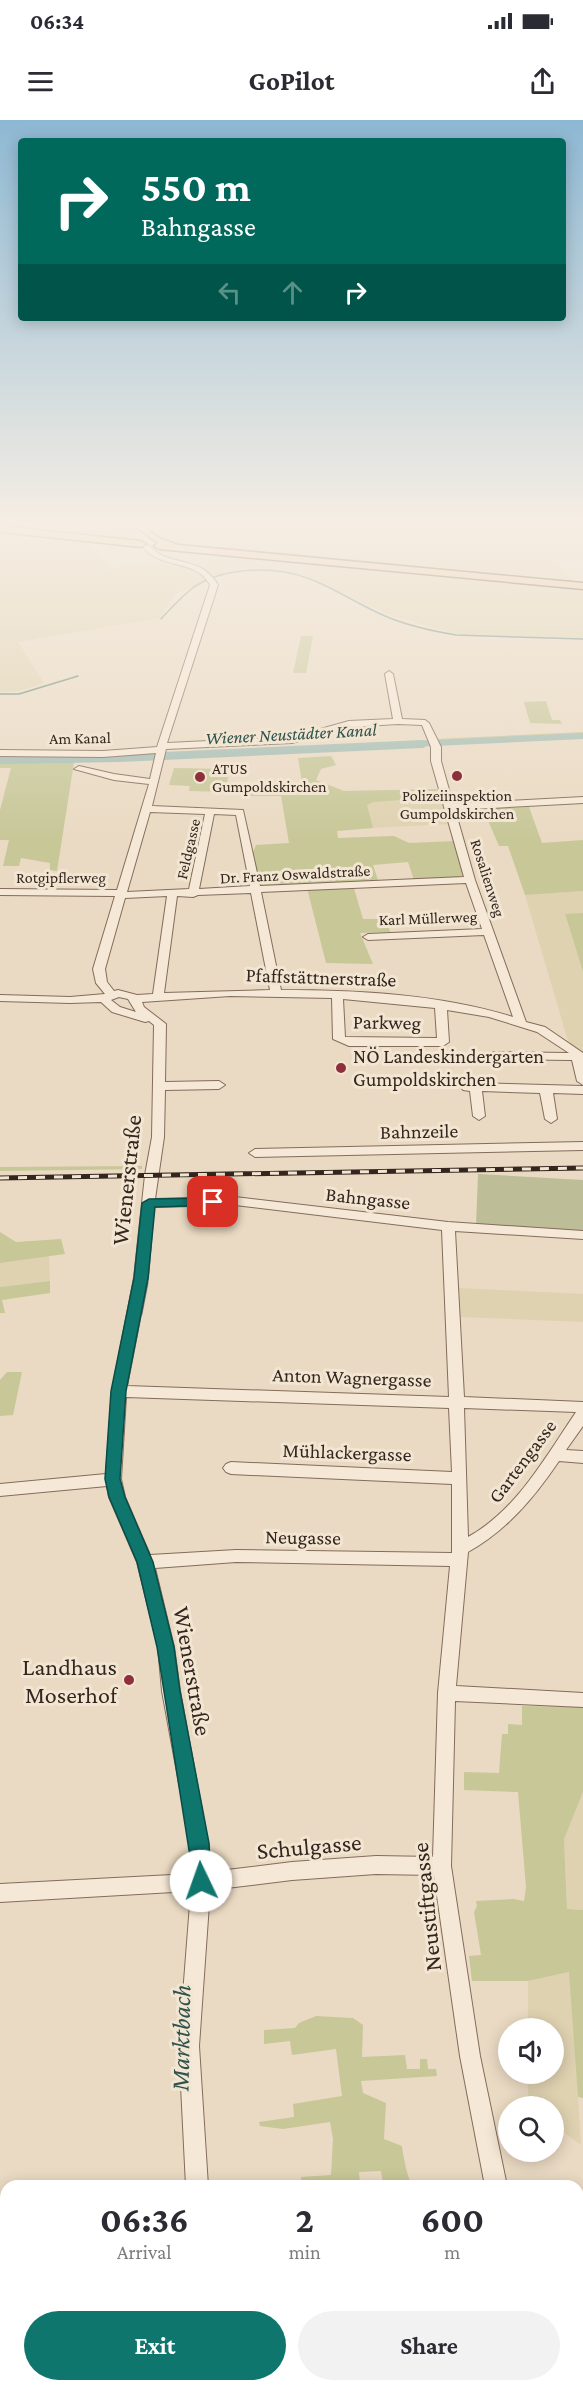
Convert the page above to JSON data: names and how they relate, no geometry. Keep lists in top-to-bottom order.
{
  "streets": {
    "street": [
      "Am Kanal",
      "Feldgasse",
      "Dr. Franz Oswaldstraße",
      "Rotgipflerweg",
      "Rosalienweg",
      "Karl Müllerweg",
      "Pfaffstättnerstraße",
      "Parkweg",
      "Bahnzeile",
      "Wienerstraße",
      "Bahngasse",
      "Anton Wagnergasse",
      "Mühlackergasse",
      "Gartengasse",
      "Neugasse",
      "Schulgasse",
      "Neustiftgasse"
    ]
  },
  "crossings": [
    ["Am Kanal", "Rosalienweg"],
    ["Feldgasse", "Dr. Franz Oswaldstraße"],
    ["Dr. Franz Oswaldstraße", "Rotgipflerweg"],
    ["Dr. Franz Oswaldstraße", "Rosalienweg"],
    ["Rosalienweg", "Karl Müllerweg"],
    ["Rosalienweg", "Pfaffstättnerstraße"],
    ["Pfaffstättnerstraße", "Parkweg"],
    ["Pfaffstättnerstraße", "Wienerstraße"],
    ["Wienerstraße", "Bahngasse"],
    ["Wienerstraße", "Anton Wagnergasse"],
    ["Wienerstraße", "Neugasse"],
    ["Wienerstraße", "Schulgasse"],
    ["Bahngasse", "Neustiftgasse"],
    ["Anton Wagnergasse", "Neustiftgasse"],
    ["Mühlackergasse", "Neustiftgasse"],
    ["Gartengasse", "Neugasse"],
    ["Gartengasse", "Neustiftgasse"],
    ["Neugasse", "Neustiftgasse"],
    ["Schulgasse", "Neustiftgasse"]
  ],
  "water": ["Wiener Neustädter Kanal", "Marktbach"],
  "places": [
    "Polizeiinspektion Gumpoldskirchen",
    "ATUS Gumpoldskirchen",
    "NÖ Landeskindergarten Gumpoldskirchen",
    "Landhaus Moserhof"
  ],
  "page": {
    "status": "06:34",
    "header": "GoPilot",
    "turn": ["550 m", "Bahngasse"],
    "eta": [
      "06:36",
      "Arrival",
      "2",
      "min",
      "600",
      "m"
    ],
    "buttons": ["Exit", "Share"]
  }
}
